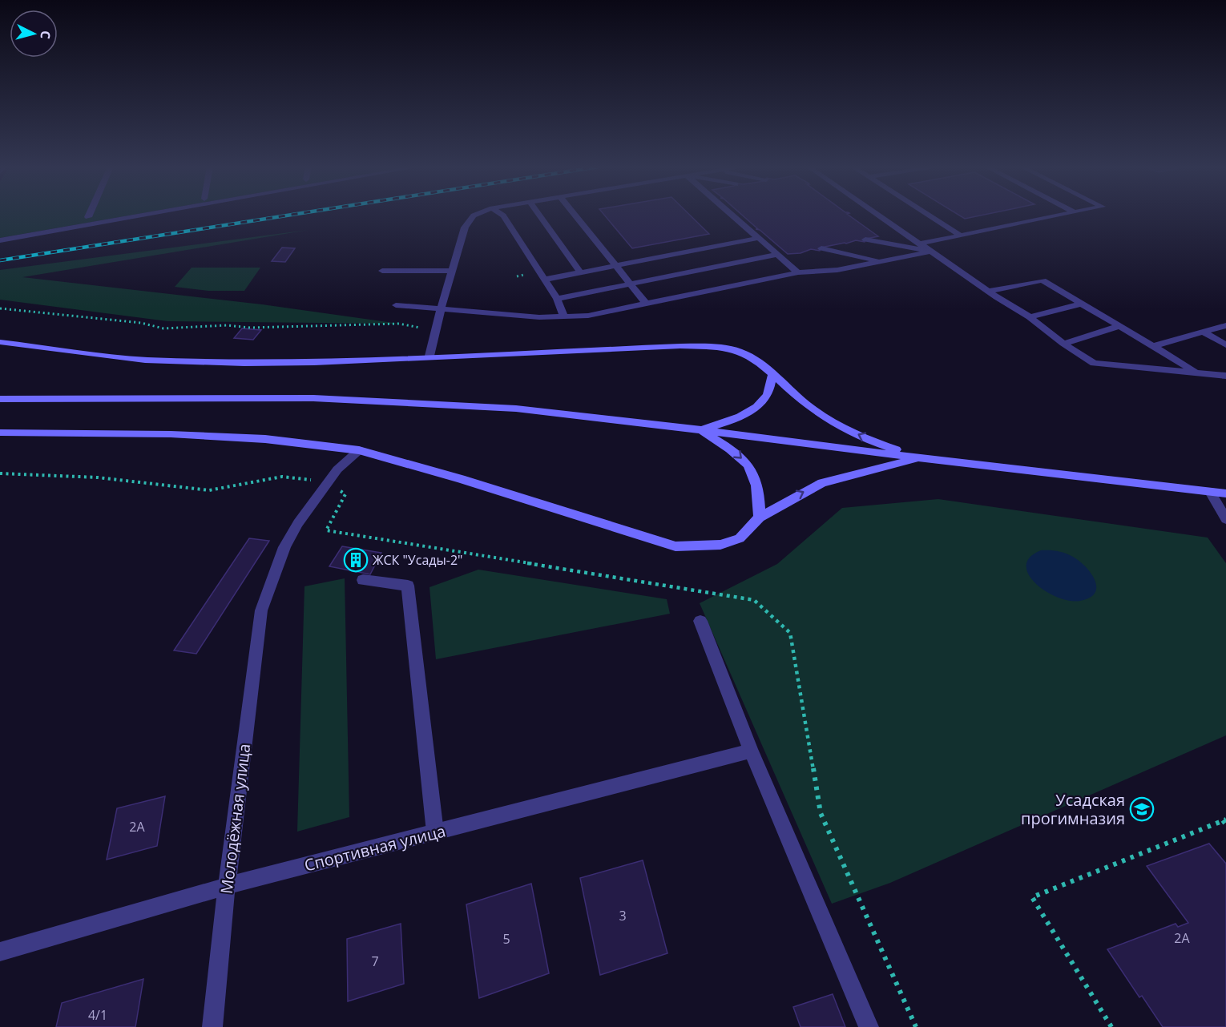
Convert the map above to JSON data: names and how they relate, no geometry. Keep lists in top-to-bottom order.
{
  "streets": {
    "street": ["Молодёжная улица", "Спортивная улица"]
  },
  "crossings": [
    ["Молодёжная улица", "Спортивная улица"]
  ],
  "places": {
    "building": ["ЖСК \"Усады-2\""],
    "school or university": ["Усадская прогимназия"]
  },
  "house_numbers": [
    "2А",
    "3",
    "2А",
    "5",
    "7",
    "4/1"
  ],
  "north": "right"
}
